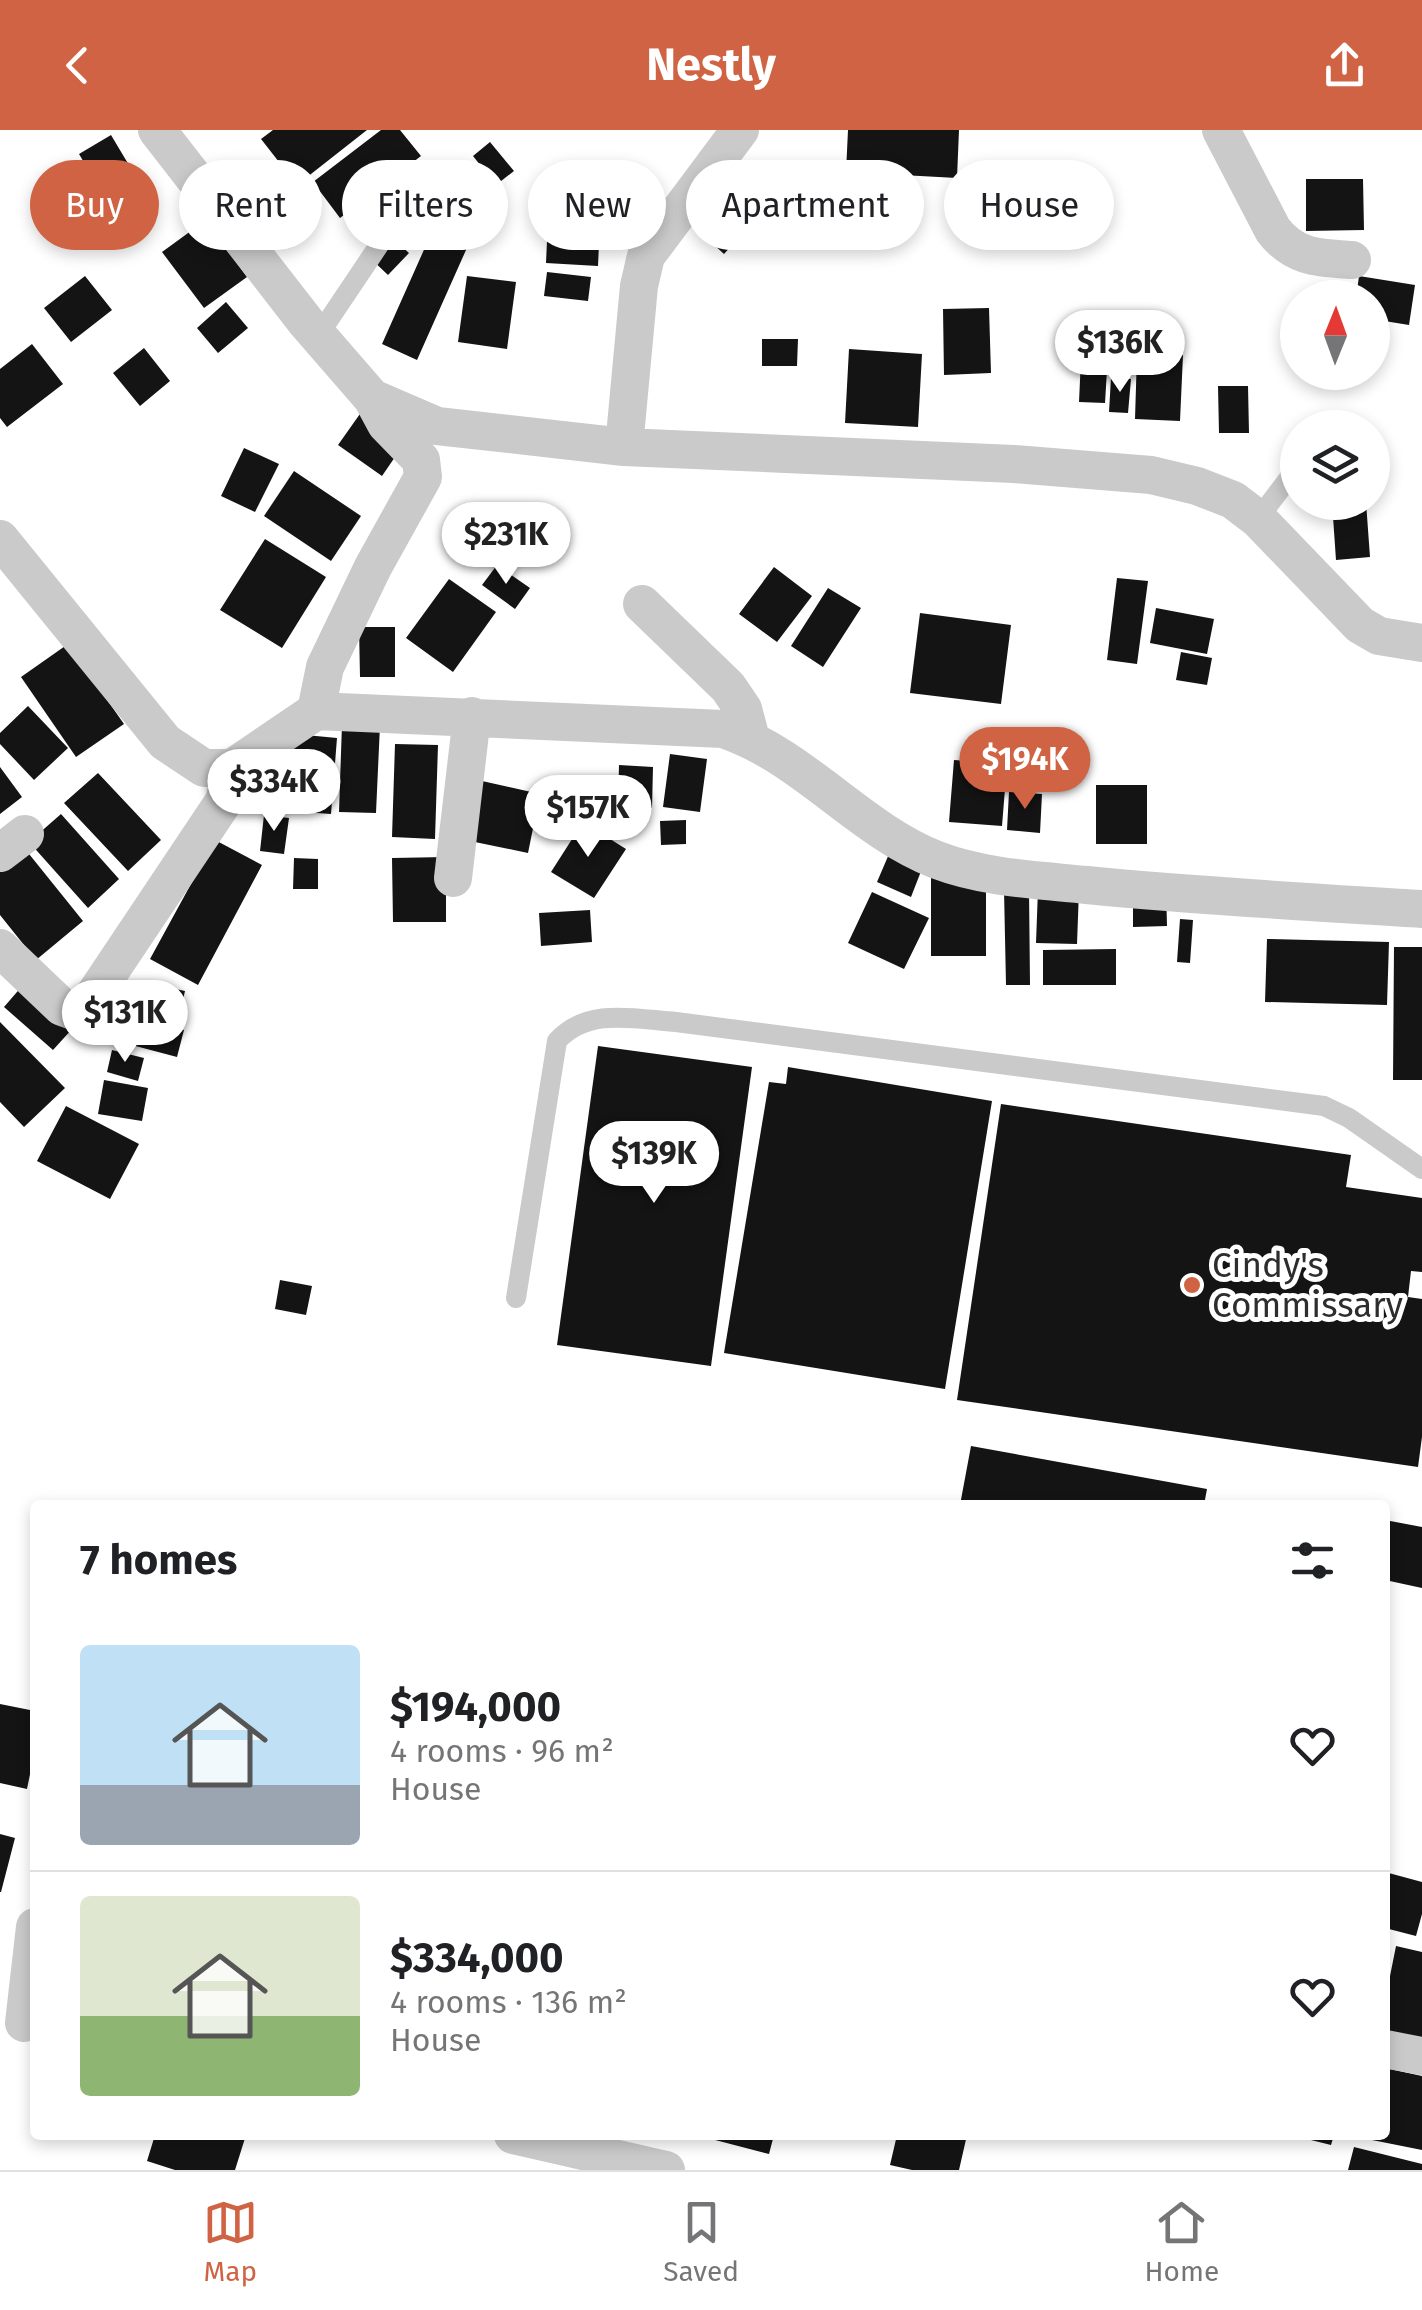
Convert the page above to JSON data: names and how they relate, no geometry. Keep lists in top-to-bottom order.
{
  "places": ["Cindy's Commissary"],
  "north": "top",
  "page": {
    "header": "Nestly",
    "chip": [
      "Buy",
      "Rent",
      "Filters",
      "New",
      "Apartment",
      "House"
    ],
    "price": [
      "$136K",
      "$231K",
      "$194K",
      "$334K",
      "$157K",
      "$131K",
      "$139K"
    ],
    "heading": "7 homes",
    "list": [
      {
        "name": "$194,000",
        "note": "4 rooms · 96 m² · House"
      },
      {
        "name": "$334,000",
        "note": "4 rooms · 136 m² · House"
      }
    ],
    "tabs": ["Map", "Saved", "Home"]
  }
}
